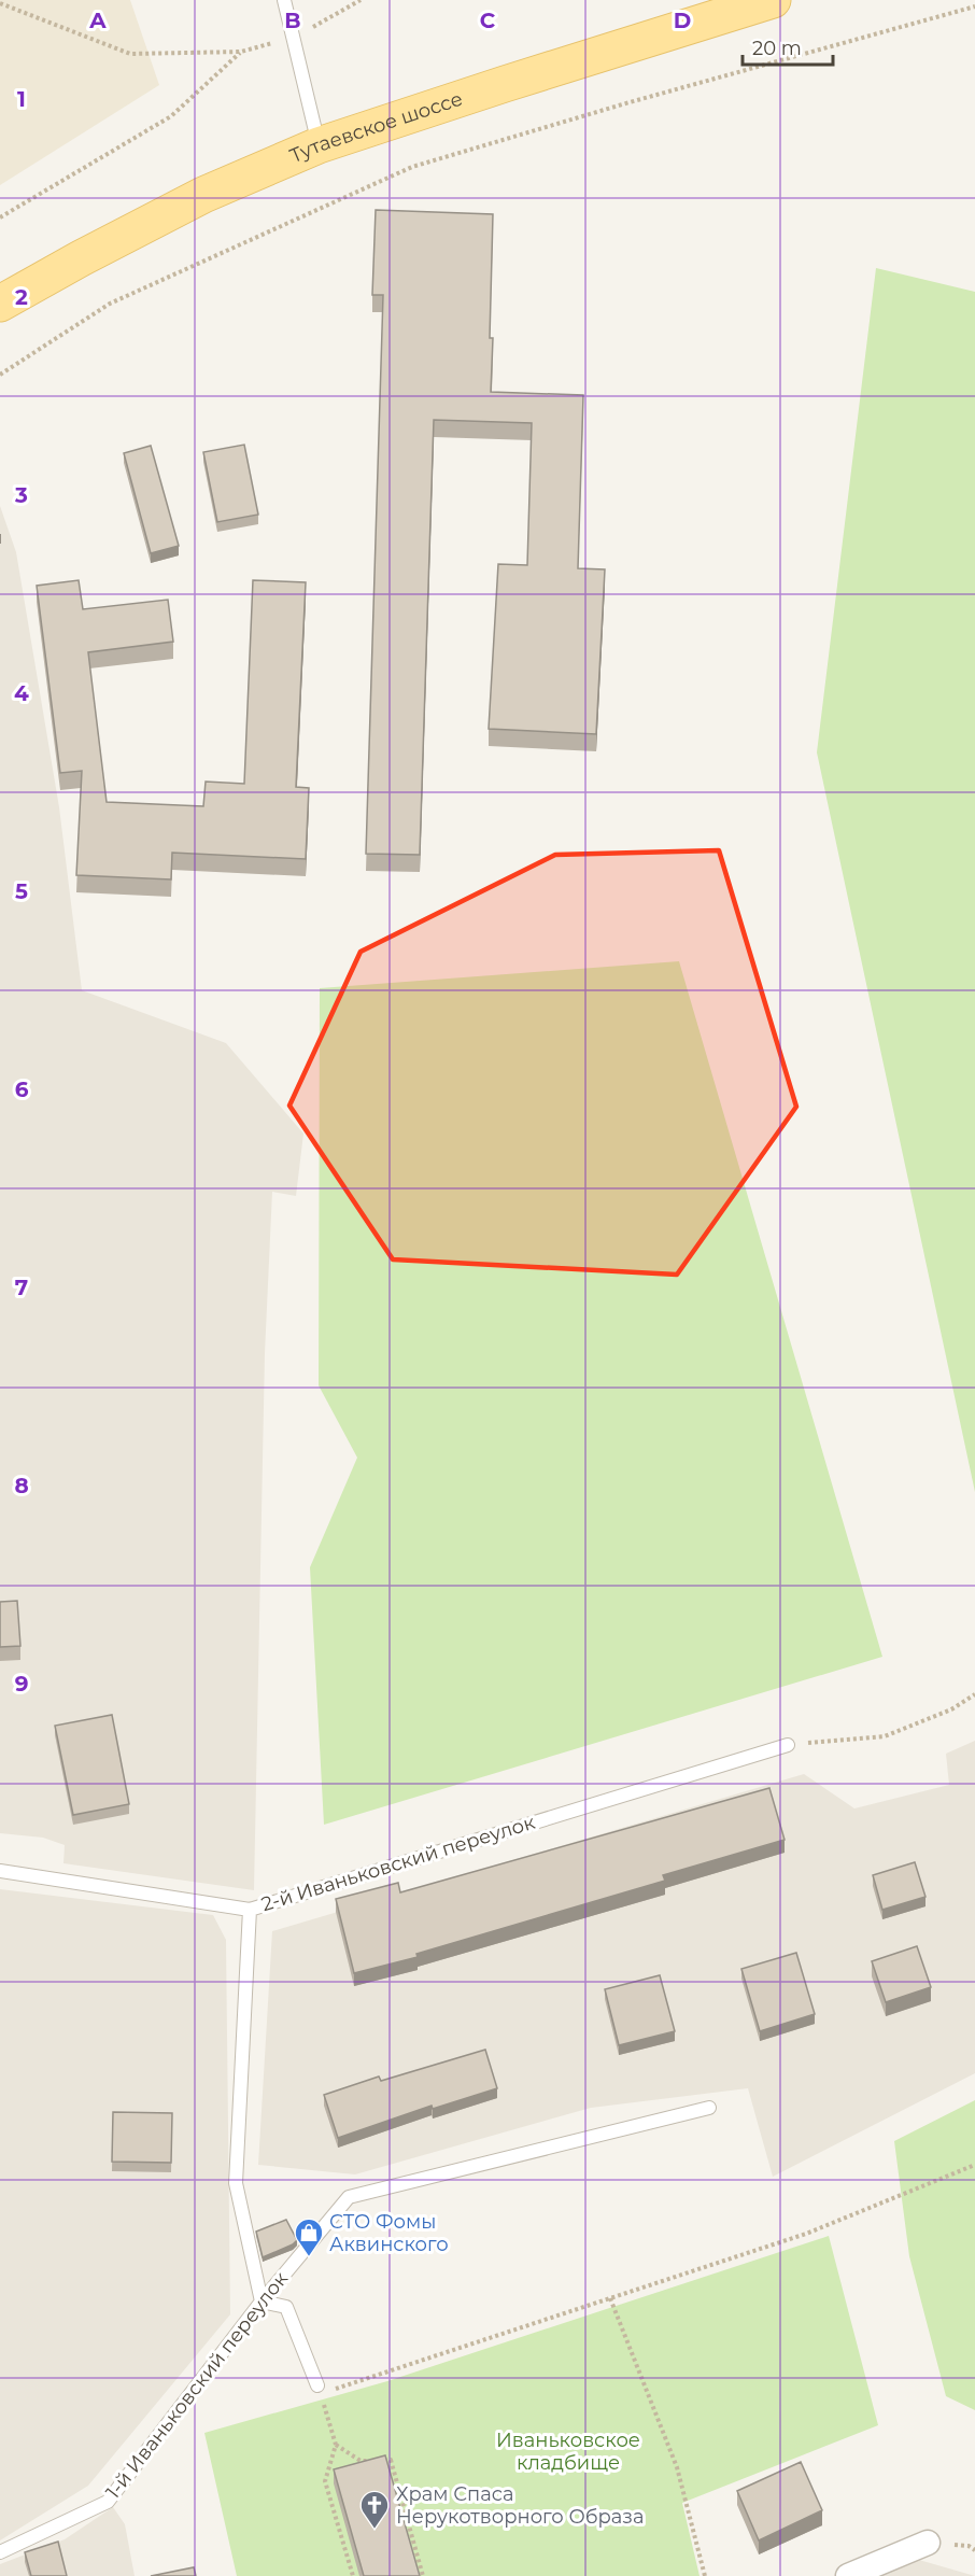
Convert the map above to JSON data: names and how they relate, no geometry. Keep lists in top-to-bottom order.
{
  "streets": {
    "main road": ["Тутаевское шоссе"],
    "lane": ["2-й Иваньковский переулок", "1-й Иваньковский переулок"]
  },
  "parks": ["Иваньковское кладбище"],
  "places": {
    "shop": ["СТО Фомы Аквинского"],
    "church": ["Храм Спаса Нерукотворного Образа"]
  },
  "scale_bar": "20 m",
  "grid": {
    "columns": [
      "A",
      "B",
      "C",
      "D"
    ],
    "rows": [
      "1",
      "2",
      "3",
      "4",
      "5",
      "6",
      "7",
      "8",
      "9"
    ]
  }
}
